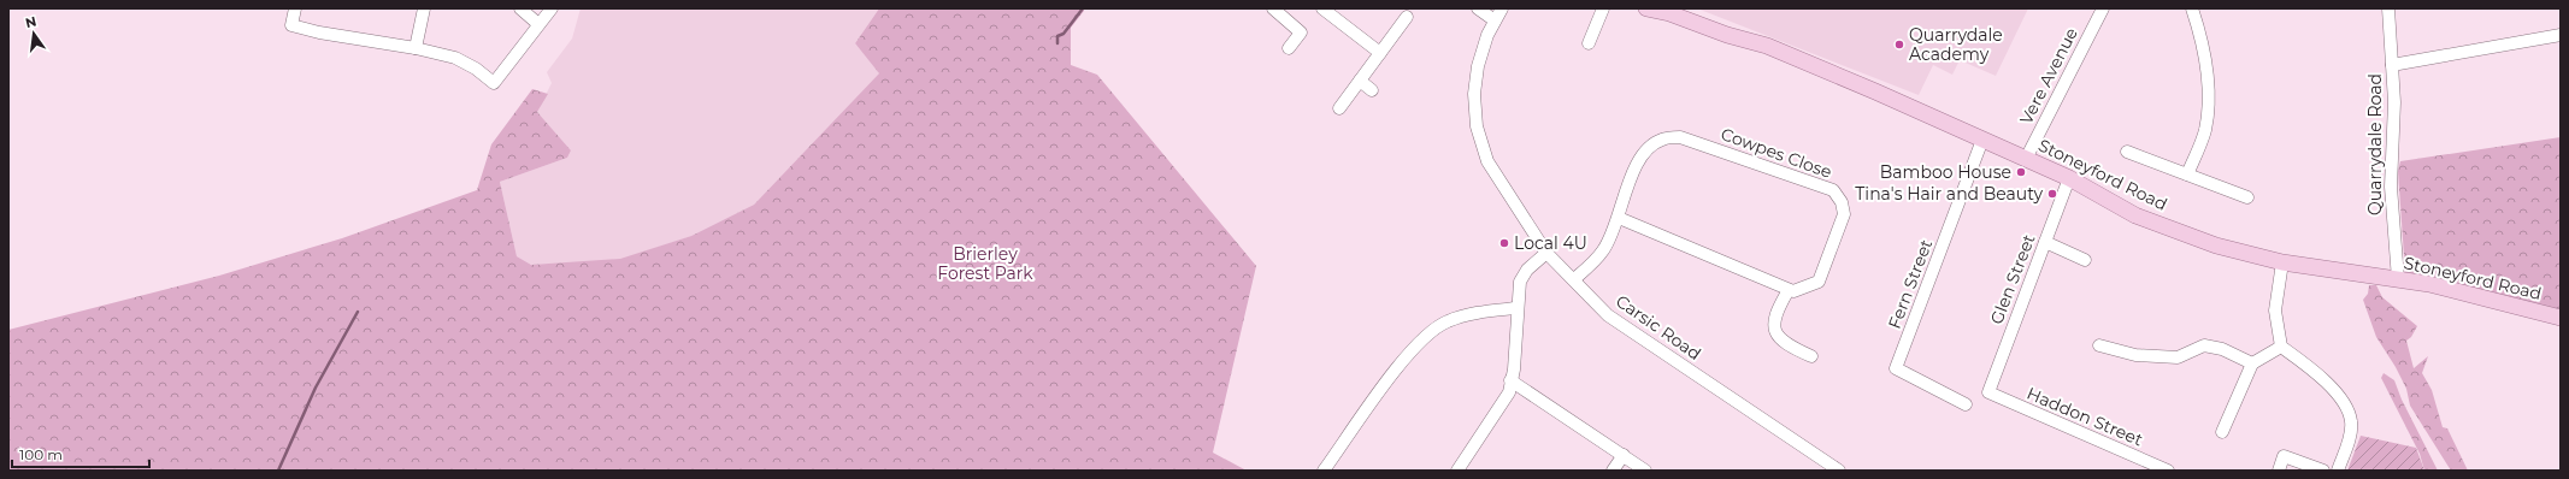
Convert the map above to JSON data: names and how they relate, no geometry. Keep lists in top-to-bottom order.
{
  "streets": {
    "main road": ["Stoneyford Road"],
    "street": [
      "Vere Avenue",
      "Quarrydale Road",
      "Cowpes Close",
      "Glen Street",
      "Fern Street",
      "Carsic Road",
      "Haddon Street"
    ]
  },
  "crossings": [
    ["Vere Avenue", "Stoneyford Road"],
    ["Quarrydale Road", "Stoneyford Road"],
    ["Cowpes Close", "Carsic Road"],
    ["Stoneyford Road", "Glen Street"],
    ["Stoneyford Road", "Fern Street"],
    ["Glen Street", "Haddon Street"]
  ],
  "parks": ["Brierley Forest Park"],
  "places": [
    "Quarrydale Academy",
    "Bamboo House",
    "Tina's Hair and Beauty",
    "Local 4U"
  ],
  "scale_bar": "100 m",
  "north": "top"
}
